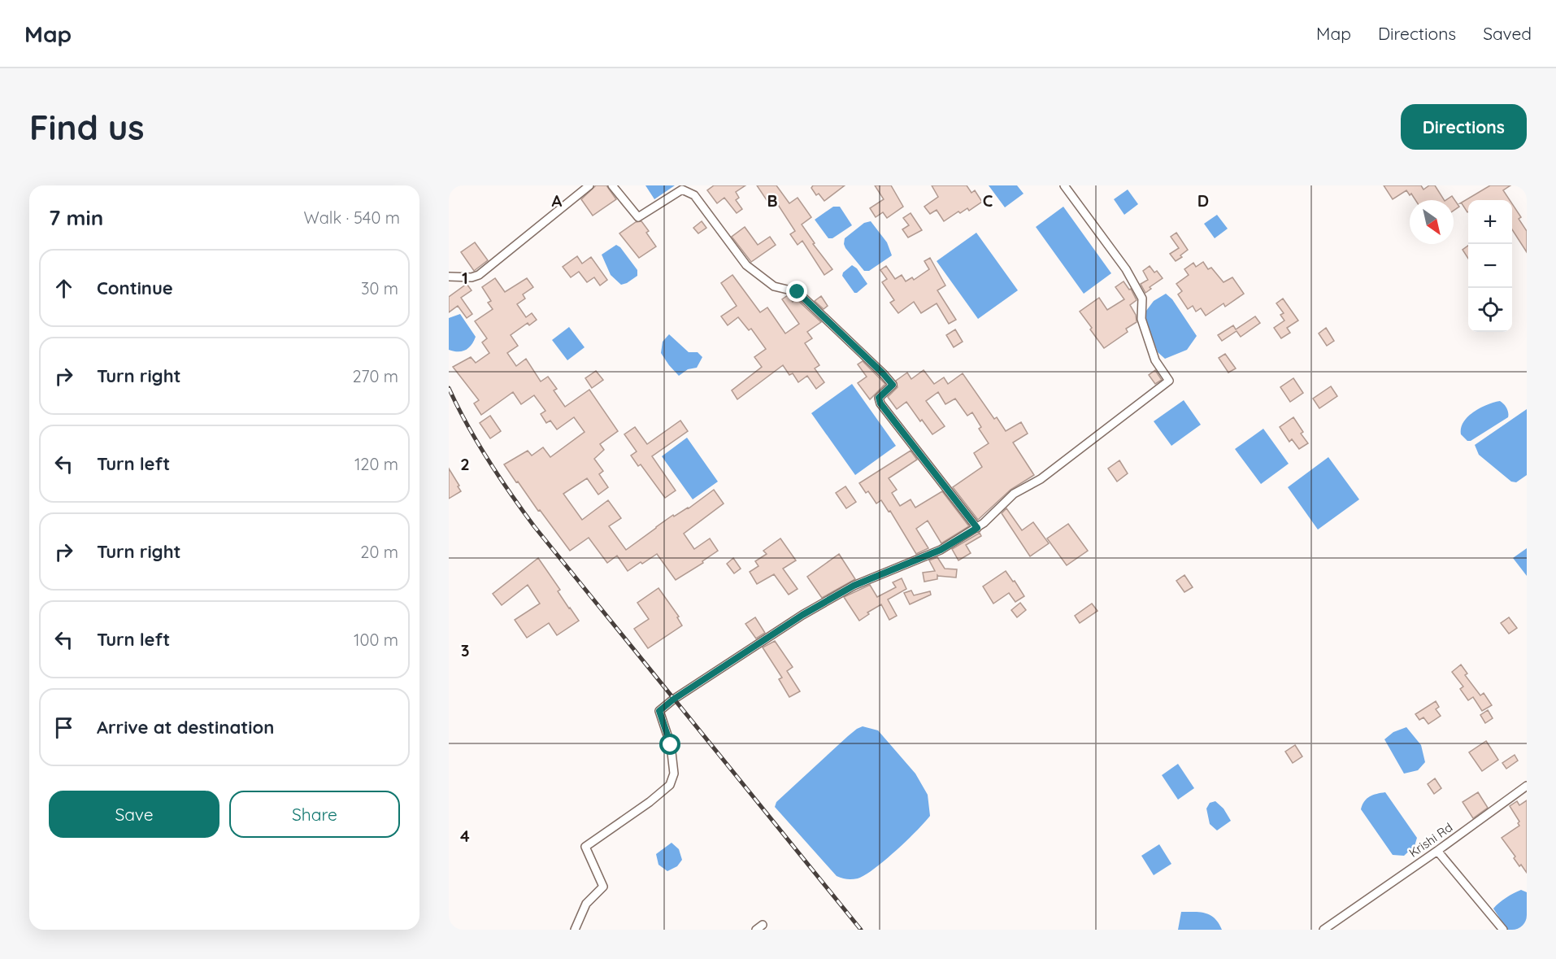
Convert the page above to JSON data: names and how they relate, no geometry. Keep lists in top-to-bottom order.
{
  "streets": {
    "street": ["Krishi Rd"]
  },
  "north": "bottom right",
  "page": {
    "header": "Map",
    "nav": ["Map", "Directions", "Saved"],
    "buttons": [
      "Directions",
      ["Save", "Share"]
    ],
    "title": "Find us",
    "heading": ["7 min", "Walk · 540 m"],
    "map_buttons": ["+", "−"],
    "list": [
      ["Continue", "30 m"],
      ["Turn right", "270 m"],
      ["Turn left", "120 m"],
      ["Turn right", "20 m"],
      ["Turn left", "100 m"],
      "Arrive at destination"
    ]
  },
  "grid": {
    "columns": [
      "A",
      "B",
      "C",
      "D"
    ],
    "rows": [
      "1",
      "2",
      "3",
      "4"
    ]
  }
}
